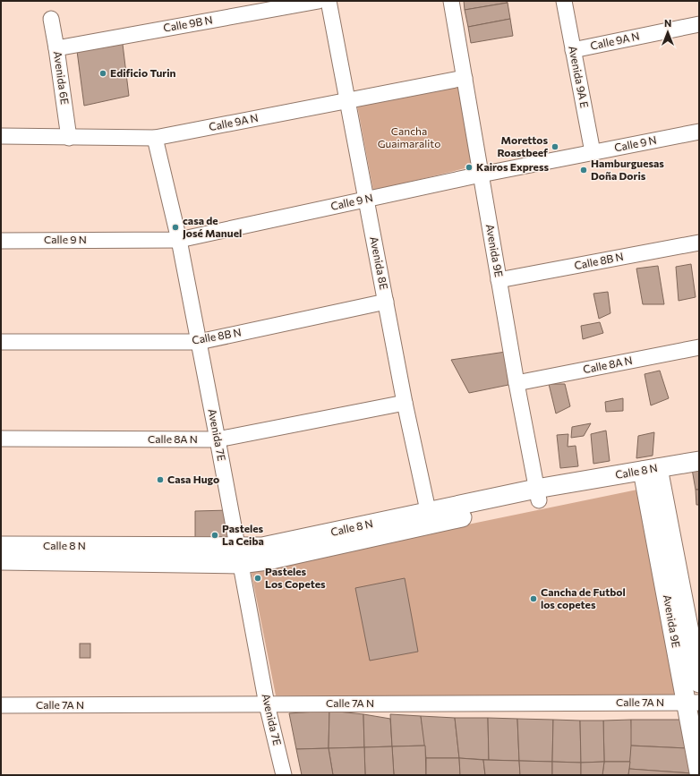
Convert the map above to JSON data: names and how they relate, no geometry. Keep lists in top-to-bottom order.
{
  "streets": {
    "street": [
      "Calle 9B N",
      "Calle 9A N",
      "Avenida 9A E",
      "Avenida 6E",
      "Calle 9 N",
      "Avenida 9E",
      "Calle 8B N",
      "Avenida 8E",
      "Calle 8A N",
      "Avenida 7E",
      "Calle 8 N",
      "Calle 7A N"
    ]
  },
  "crossings": [
    ["Calle 9B N", "Avenida 6E"],
    ["Calle 9A N", "Avenida 9A E"],
    ["Calle 9A N", "Avenida 6E"],
    ["Calle 9A N", "Avenida 9E"],
    ["Calle 9A N", "Avenida 8E"],
    ["Calle 9A N", "Avenida 7E"],
    ["Avenida 9A E", "Calle 9 N"],
    ["Calle 9 N", "Avenida 9E"],
    ["Calle 9 N", "Avenida 8E"],
    ["Calle 9 N", "Avenida 7E"],
    ["Avenida 9E", "Calle 8B N"],
    ["Avenida 9E", "Calle 8A N"],
    ["Avenida 9E", "Calle 8 N"],
    ["Avenida 9E", "Calle 7A N"],
    ["Calle 8B N", "Avenida 8E"],
    ["Calle 8B N", "Avenida 7E"],
    ["Avenida 8E", "Calle 8A N"],
    ["Avenida 8E", "Calle 8 N"],
    ["Calle 8A N", "Avenida 7E"],
    ["Avenida 7E", "Calle 8 N"],
    ["Avenida 7E", "Calle 7A N"]
  ],
  "parks": ["Cancha Guaimaralito"],
  "places": [
    "Edificio Turin",
    "Morettos Roastbeef",
    "Kairos Express",
    "Hamburguesas Doña Doris",
    "casa de José Manuel",
    "Casa Hugo",
    "Pasteles La Ceiba",
    "Pasteles Los Copetes",
    "Cancha de Futbol los copetes"
  ],
  "north": "top"
}
